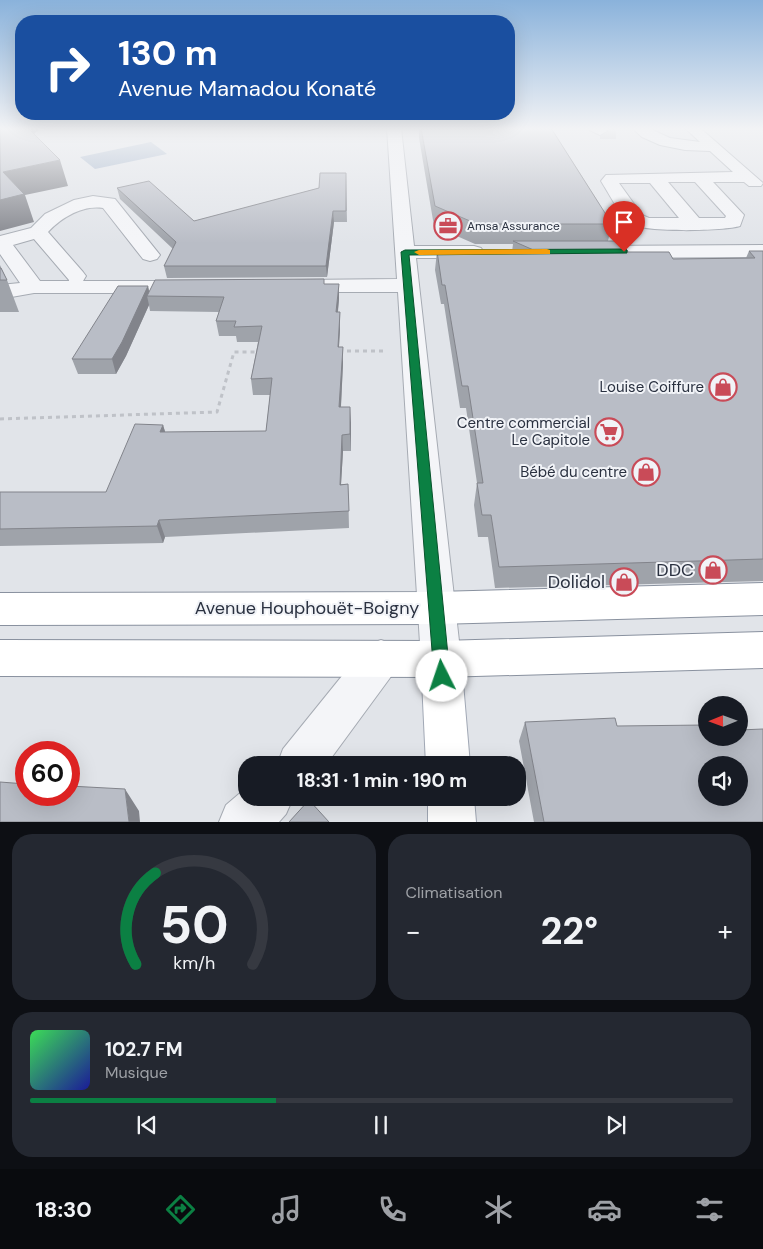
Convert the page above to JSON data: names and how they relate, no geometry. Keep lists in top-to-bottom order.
{
  "streets": {
    "main road": ["Avenue Houphouët-Boigny"]
  },
  "places": {
    "office": ["Amsa Assurance"],
    "shop": [
      "Louise Coiffure",
      "Bébé du centre",
      "DDC",
      "Dolidol"
    ],
    "supermarket": ["Centre commercial Le Capitole"]
  },
  "north": "left",
  "page": {
    "turn": ["130 m", "Avenue Mamadou Konaté"],
    "limit": "60",
    "trip": "18:31 · 1 min · 190 m",
    "tile": "Climatisation",
    "heat": ["−", "22°", "+"],
    "song": ["102.7 FM", "Musique"],
    "tabs": "18:30",
    "gauge": ["50", "km/h"]
  }
}
